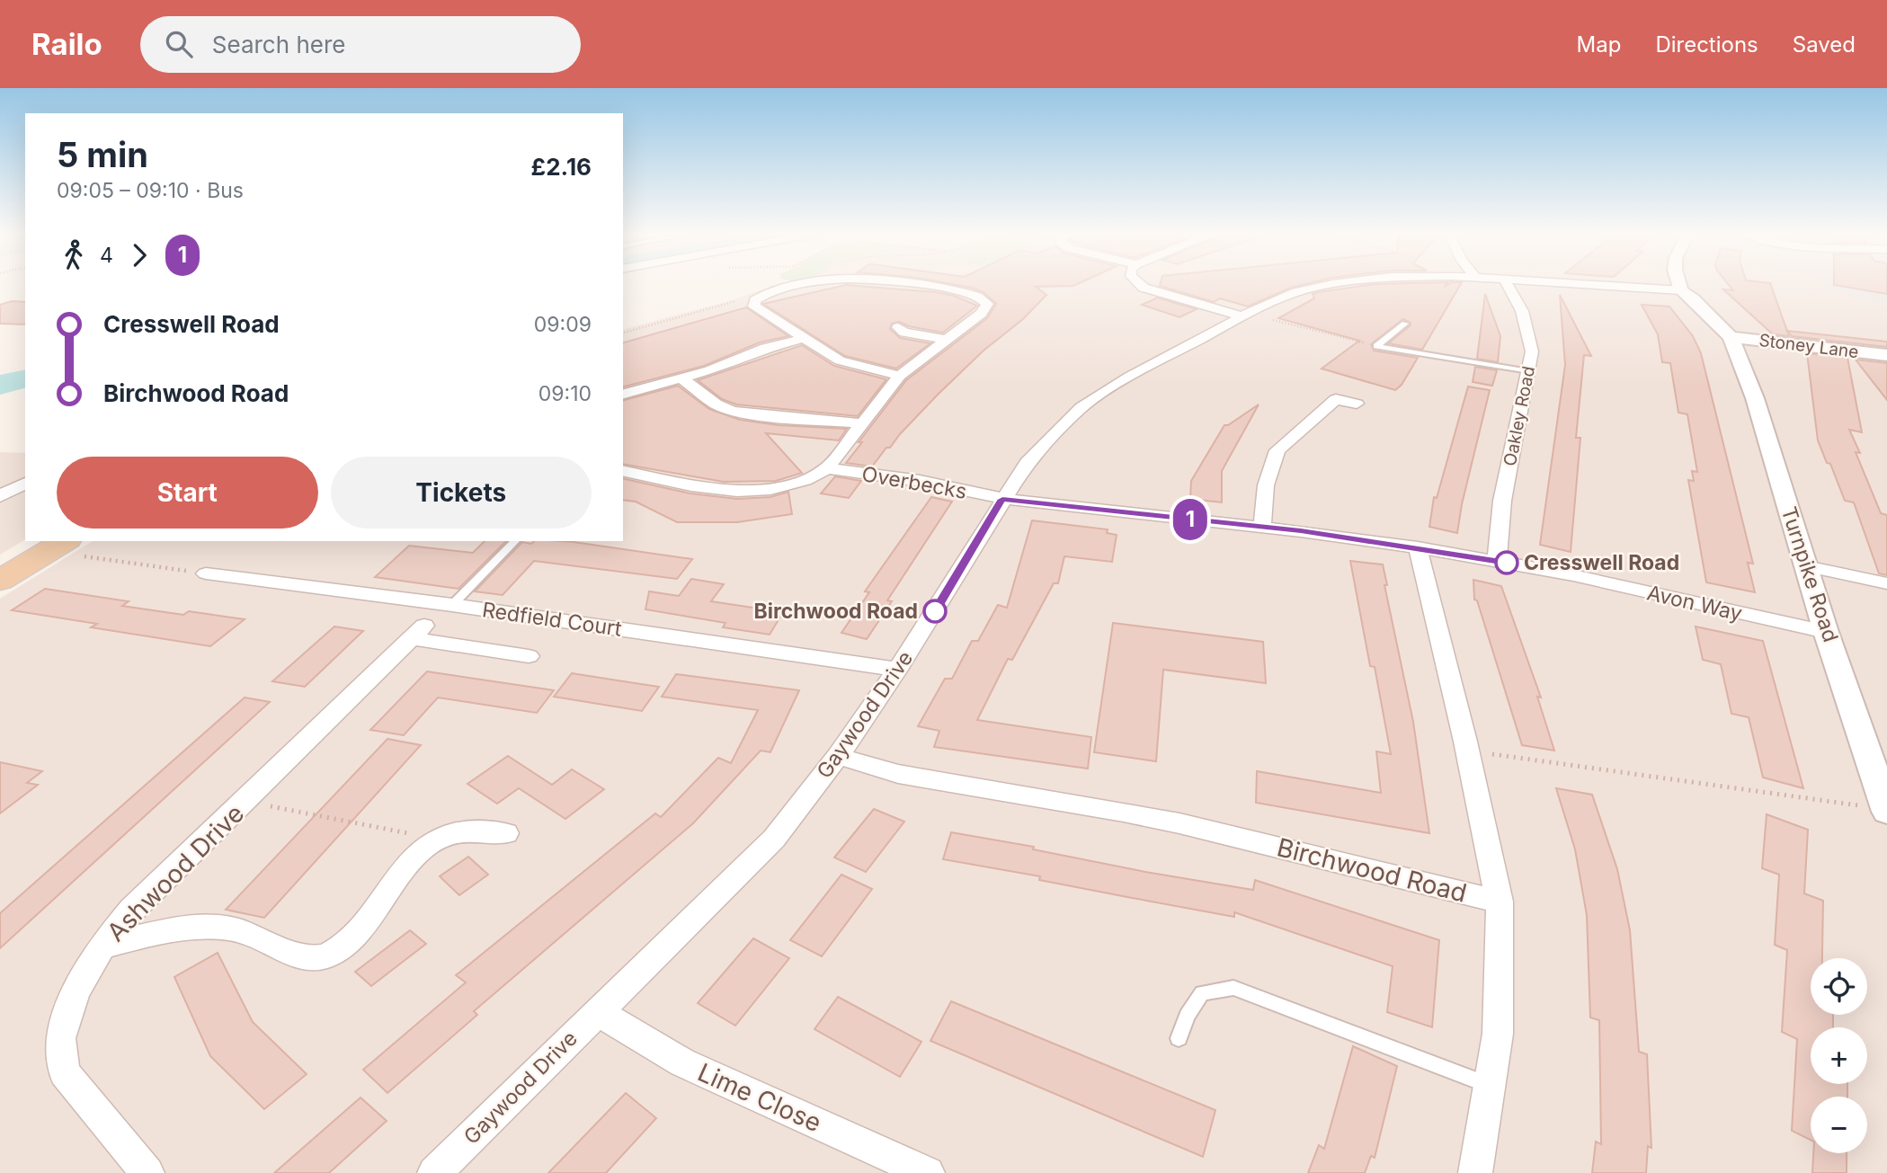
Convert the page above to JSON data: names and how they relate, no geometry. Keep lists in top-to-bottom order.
{
  "streets": {
    "street": [
      "Stoney Lane",
      "Oakley Road",
      "Overbecks",
      "Turnpike Road",
      "Avon Way",
      "Redfield Court",
      "Gaywood Drive",
      "Birchwood Road",
      "Ashwood Drive",
      "Lime Close"
    ]
  },
  "crossings": [
    ["Stoney Lane", "Turnpike Road"],
    ["Oakley Road", "Avon Way"],
    ["Overbecks", "Avon Way"],
    ["Overbecks", "Gaywood Drive"],
    ["Turnpike Road", "Avon Way"],
    ["Avon Way", "Gaywood Drive"],
    ["Redfield Court", "Gaywood Drive"],
    ["Gaywood Drive", "Birchwood Road"],
    ["Gaywood Drive", "Lime Close"]
  ],
  "places": ["Cresswell Road", "Birchwood Road"],
  "lines": ["bus line 1"],
  "page": {
    "header": "Railo",
    "search": "Search here",
    "nav": ["Map", "Directions", "Saved"],
    "on_map": "1",
    "heading": ["5 min", "09:05 – 09:10 · Bus", "£2.16"],
    "legs": ["4", "1"],
    "list": [
      {
        "name": "Cresswell Road",
        "value": "09:09"
      },
      {
        "name": "Birchwood Road",
        "value": "09:10"
      }
    ],
    "buttons": ["Start", "Tickets"],
    "map_buttons": ["+", "−"]
  }
}
